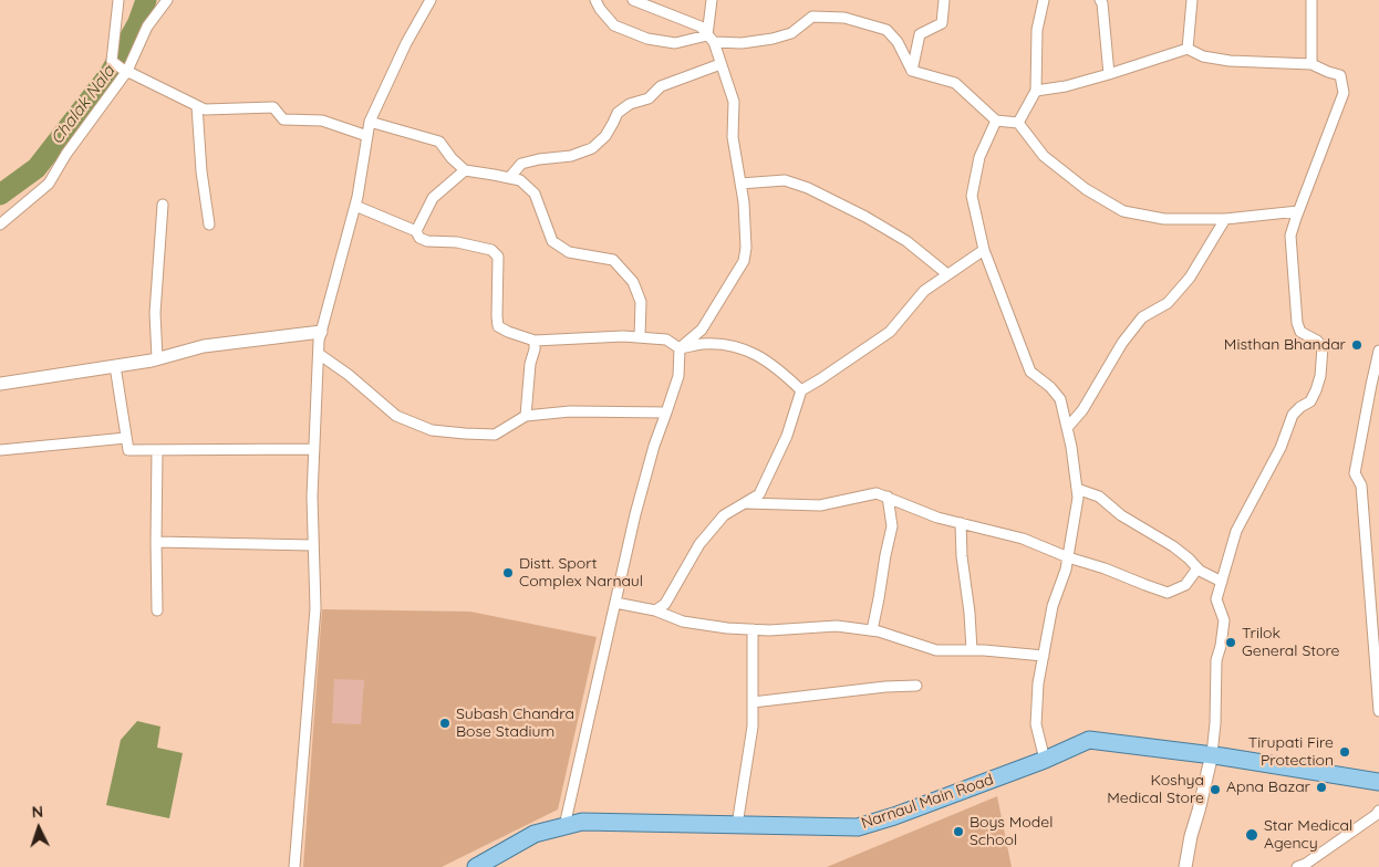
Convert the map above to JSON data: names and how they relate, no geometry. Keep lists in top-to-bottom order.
{
  "streets": {
    "main road": ["Narnaul Main Road"]
  },
  "water": ["Chalak Nala"],
  "places": [
    "Misthan Bhandar",
    "Distt. Sport Complex Narnaul",
    "Trilok General Store",
    "Subash Chandra Bose Stadium",
    "Tirupati Fire Protection",
    "Apna Bazar",
    "Koshya Medical Store",
    "Boys Model School",
    "Star Medical Agency"
  ],
  "north": "top"
}
